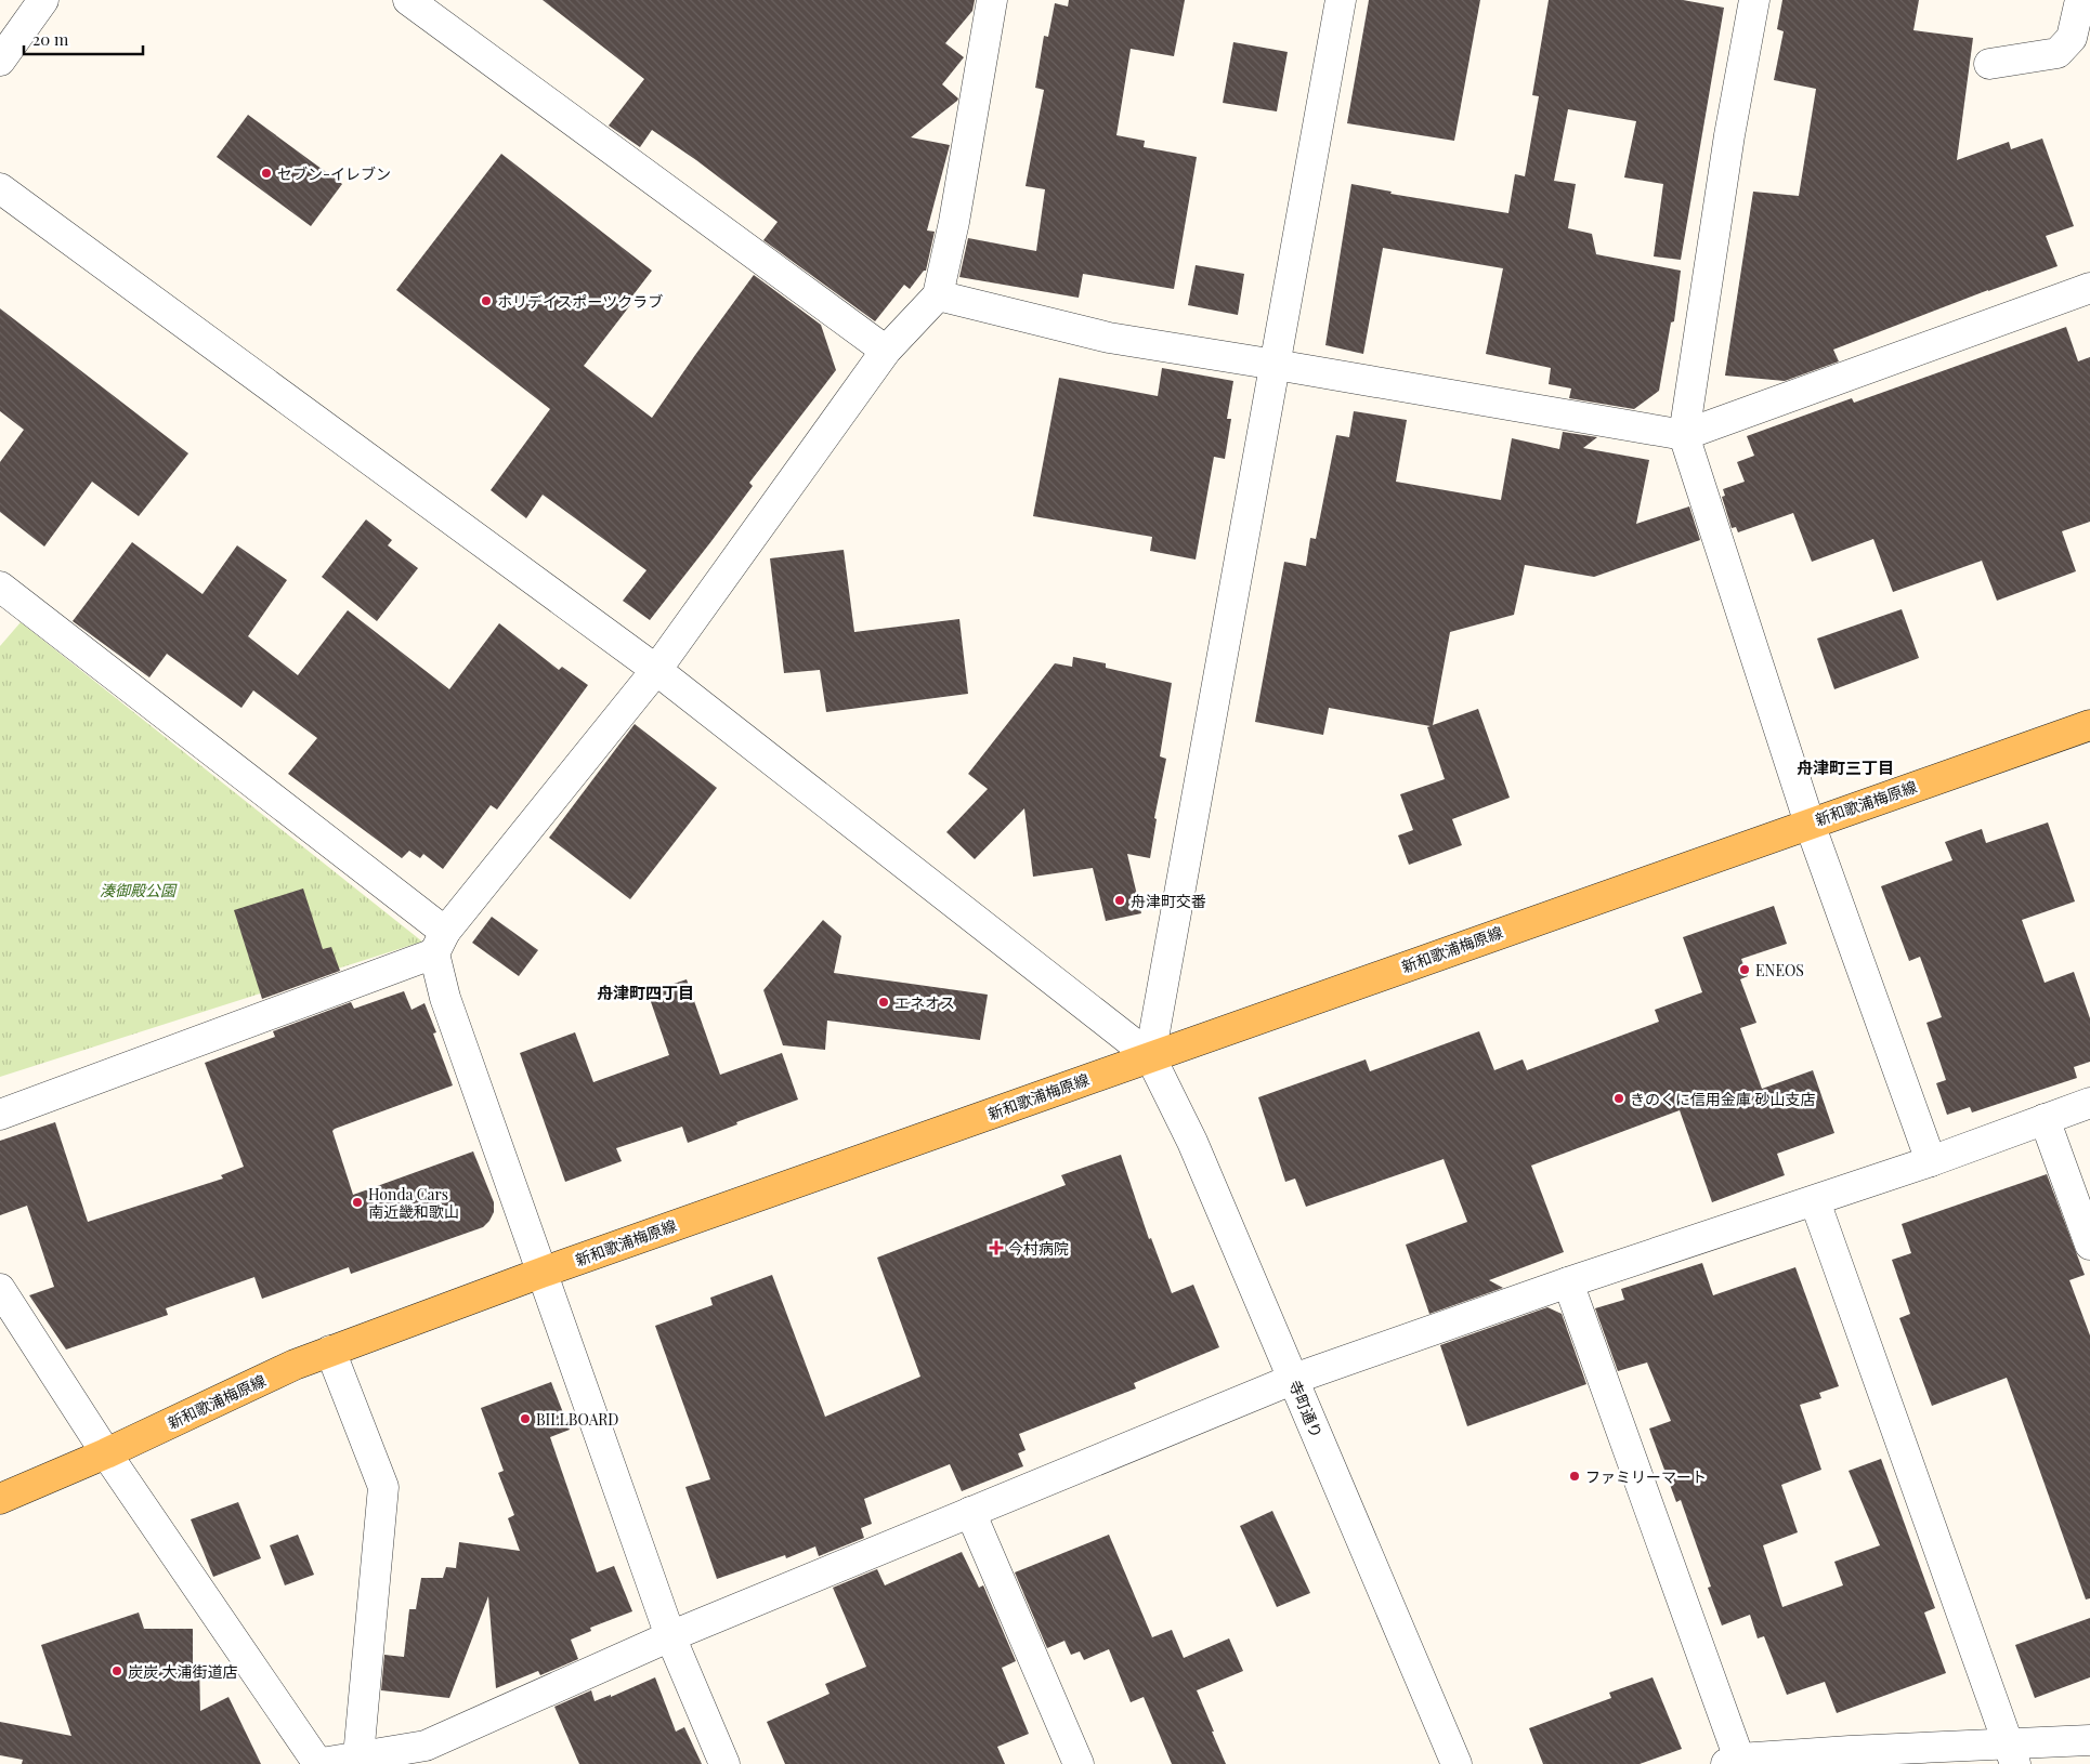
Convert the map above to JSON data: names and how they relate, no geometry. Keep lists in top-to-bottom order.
{
  "streets": {
    "main road": ["新和歌浦梅原線"],
    "street": ["寺町通り"]
  },
  "crossings": [
    ["新和歌浦梅原線", "寺町通り"]
  ],
  "districts": ["舟津町三丁目", "舟津町四丁目"],
  "parks": ["湊御殿公園"],
  "places": {
    "other": [
      "セブン-イレブン",
      "ホリデイスポーツクラブ",
      "舟津町交番",
      "ENEOS",
      "エネオス",
      "きのくに信用金庫 砂山支店",
      "Honda Cars 南近畿和歌山",
      "BILLBOARD",
      "ファミリーマート",
      "炭炭 大浦街道店"
    ],
    "health": ["今村病院"]
  },
  "scale_bar": "20 m"
}
